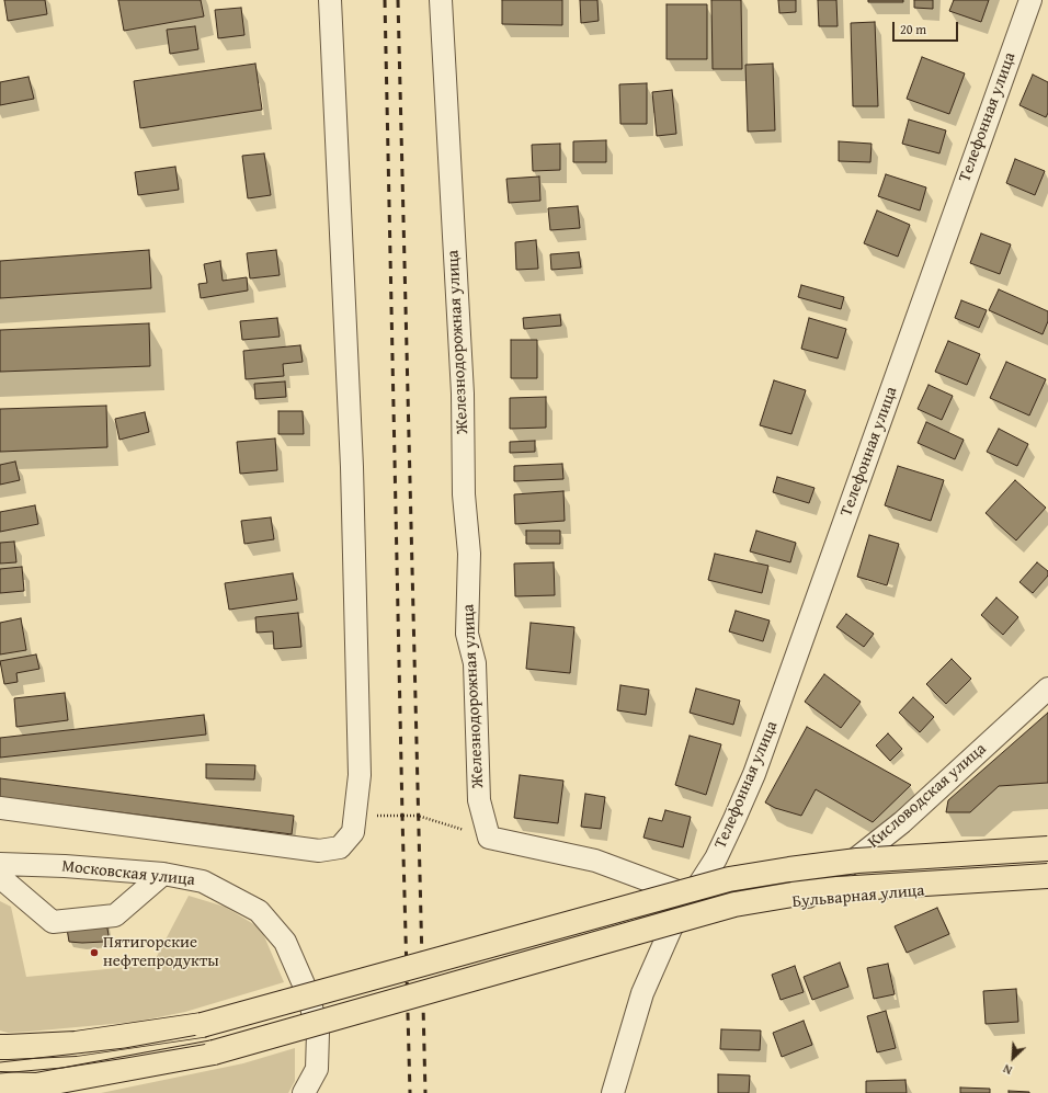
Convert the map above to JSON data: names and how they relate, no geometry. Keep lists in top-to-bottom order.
{
  "streets": {
    "street": [
      "Телефонная улица",
      "Железнодорожная улица",
      "Кисловодская улица",
      "Московская улица",
      "Бульварная улица"
    ]
  },
  "crossings": [
    ["Кисловодская улица", "Бульварная улица"]
  ],
  "places": ["Пятигорские нефтепродукты"],
  "scale_bar": "20 m",
  "north": "bottom left"
}
